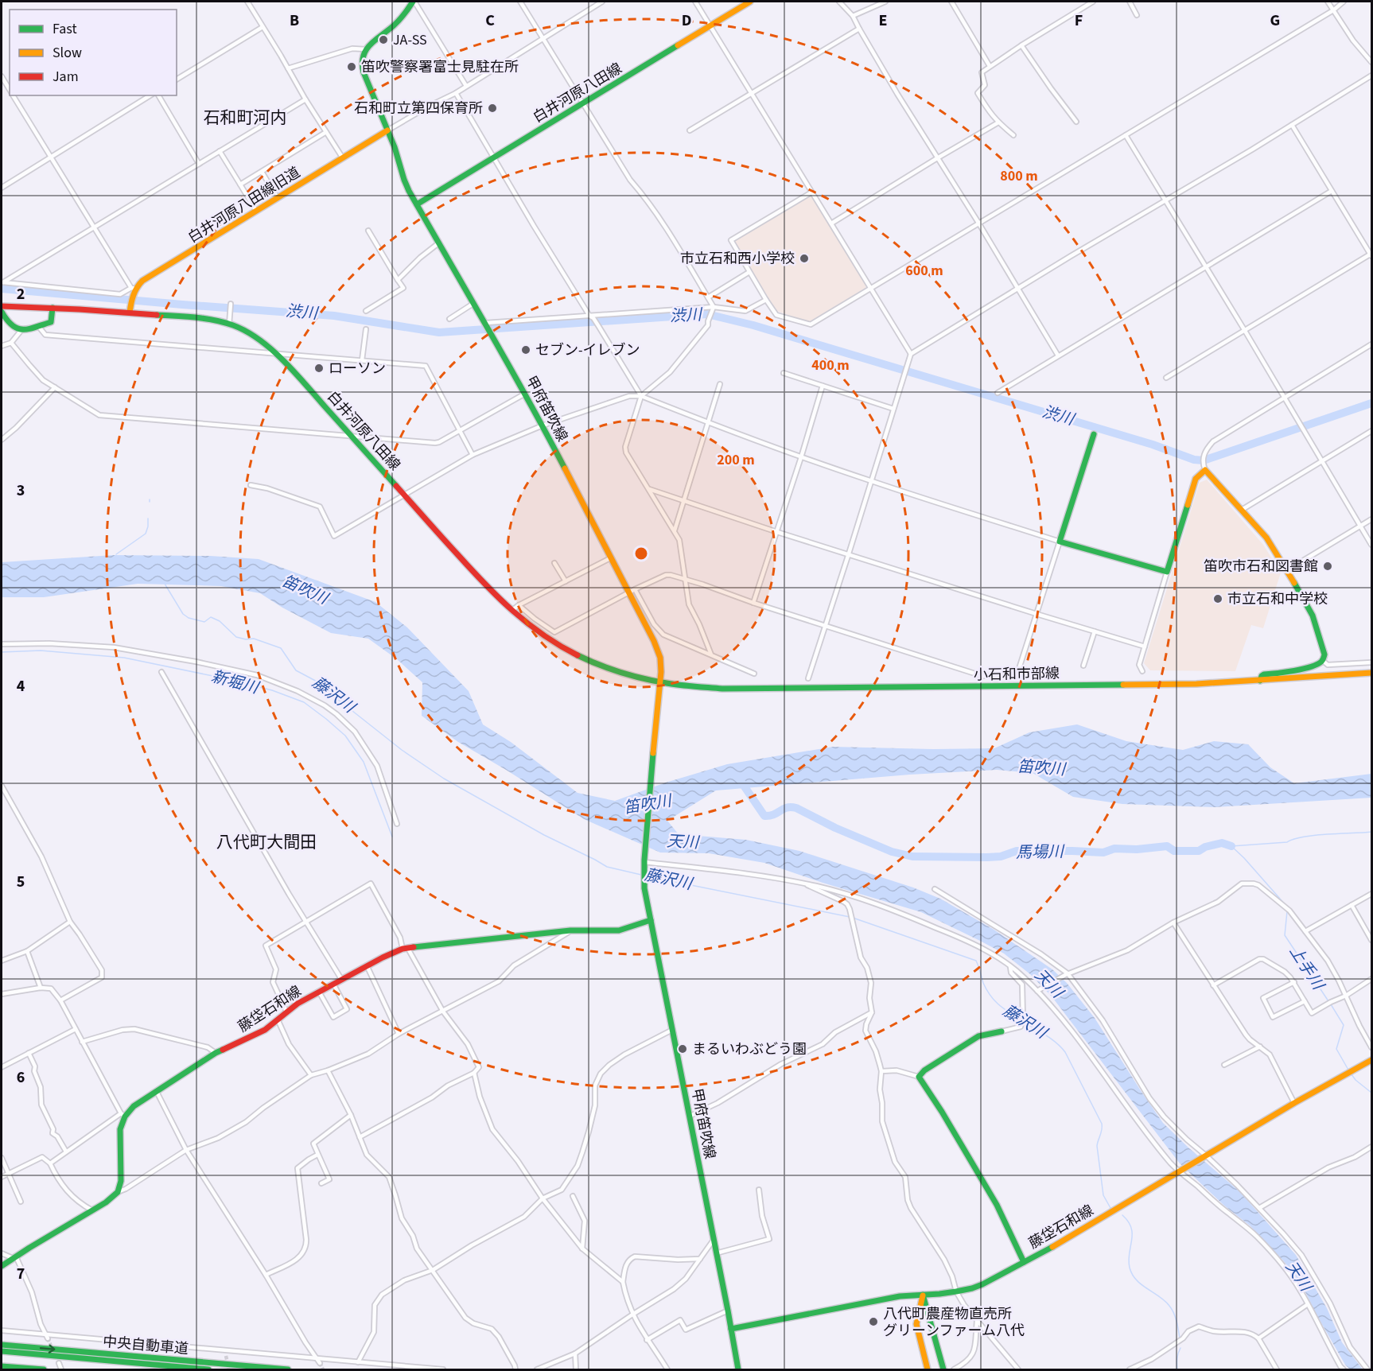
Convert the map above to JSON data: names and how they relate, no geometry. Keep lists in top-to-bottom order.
{
  "streets": {
    "main road": [
      "白井河原八田線",
      "白井河原八田線旧道",
      "甲府笛吹線",
      "小石和市部線",
      "藤垈石和線",
      "中央自動車道"
    ]
  },
  "crossings": [
    ["白井河原八田線", "甲府笛吹線"],
    ["白井河原八田線", "小石和市部線"],
    ["白井河原八田線旧道", "甲府笛吹線"],
    ["甲府笛吹線", "小石和市部線"],
    ["甲府笛吹線", "藤垈石和線"]
  ],
  "districts": ["石和町河内", "八代町大間田"],
  "water": [
    "渋川",
    "笛吹川",
    "新堀川",
    "藤沢川",
    "天川",
    "馬場川",
    "上手川"
  ],
  "places": [
    "JA-SS",
    "笛吹警察署富士見駐在所",
    "石和町立第四保育所",
    "市立石和西小学校",
    "セブン-イレブン",
    "ローソン",
    "笛吹市石和図書館",
    "市立石和中学校",
    "まるいわぶどう園",
    "八代町農産物直売所 グリーンファーム八代"
  ],
  "legend": ["Fast", "Slow", "Jam"],
  "grid": {
    "columns": [
      "B",
      "C",
      "D",
      "E",
      "F",
      "G"
    ],
    "rows": [
      "2",
      "3",
      "4",
      "5",
      "6",
      "7"
    ]
  },
  "rings": [
    "800 m",
    "600 m",
    "400 m",
    "200 m"
  ]
}
